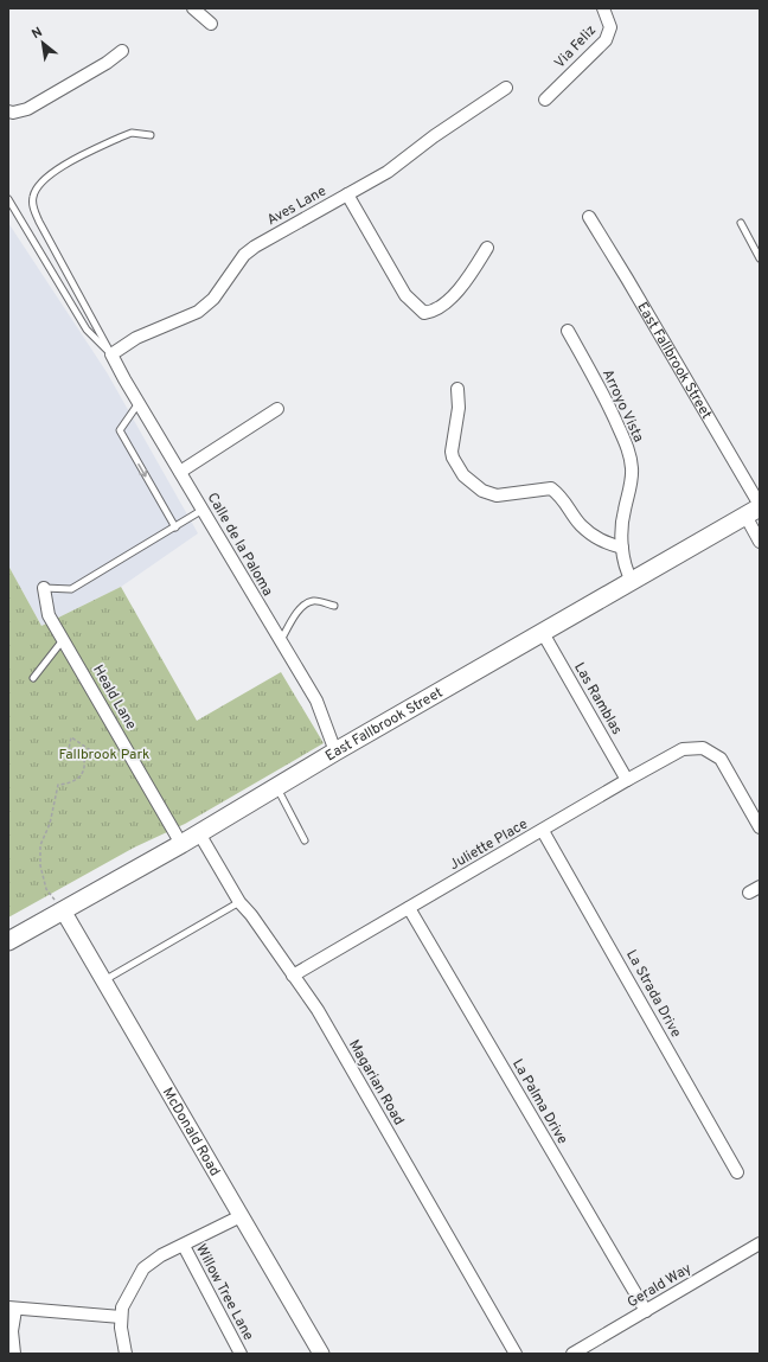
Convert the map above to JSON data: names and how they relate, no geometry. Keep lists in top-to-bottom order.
{
  "streets": {
    "main road": ["East Fallbrook Street"],
    "street": [
      "Via Feliz",
      "Aves Lane",
      "Arroyo Vista",
      "Calle de la Paloma",
      "Heald Lane",
      "Las Ramblas",
      "Juliette Place",
      "La Strada Drive",
      "Magarian Road",
      "La Palma Drive",
      "McDonald Road",
      "Gerald Way",
      "Willow Tree Lane"
    ]
  },
  "crossings": [
    ["Aves Lane", "Calle de la Paloma"],
    ["East Fallbrook Street", "Arroyo Vista"],
    ["East Fallbrook Street", "Calle de la Paloma"],
    ["East Fallbrook Street", "Heald Lane"],
    ["East Fallbrook Street", "Las Ramblas"],
    ["East Fallbrook Street", "Magarian Road"],
    ["East Fallbrook Street", "McDonald Road"],
    ["Las Ramblas", "Juliette Place"],
    ["Juliette Place", "La Strada Drive"],
    ["Juliette Place", "Magarian Road"],
    ["Juliette Place", "La Palma Drive"],
    ["La Palma Drive", "Gerald Way"]
  ],
  "parks": ["Fallbrook Park"],
  "north": "top left"
}
